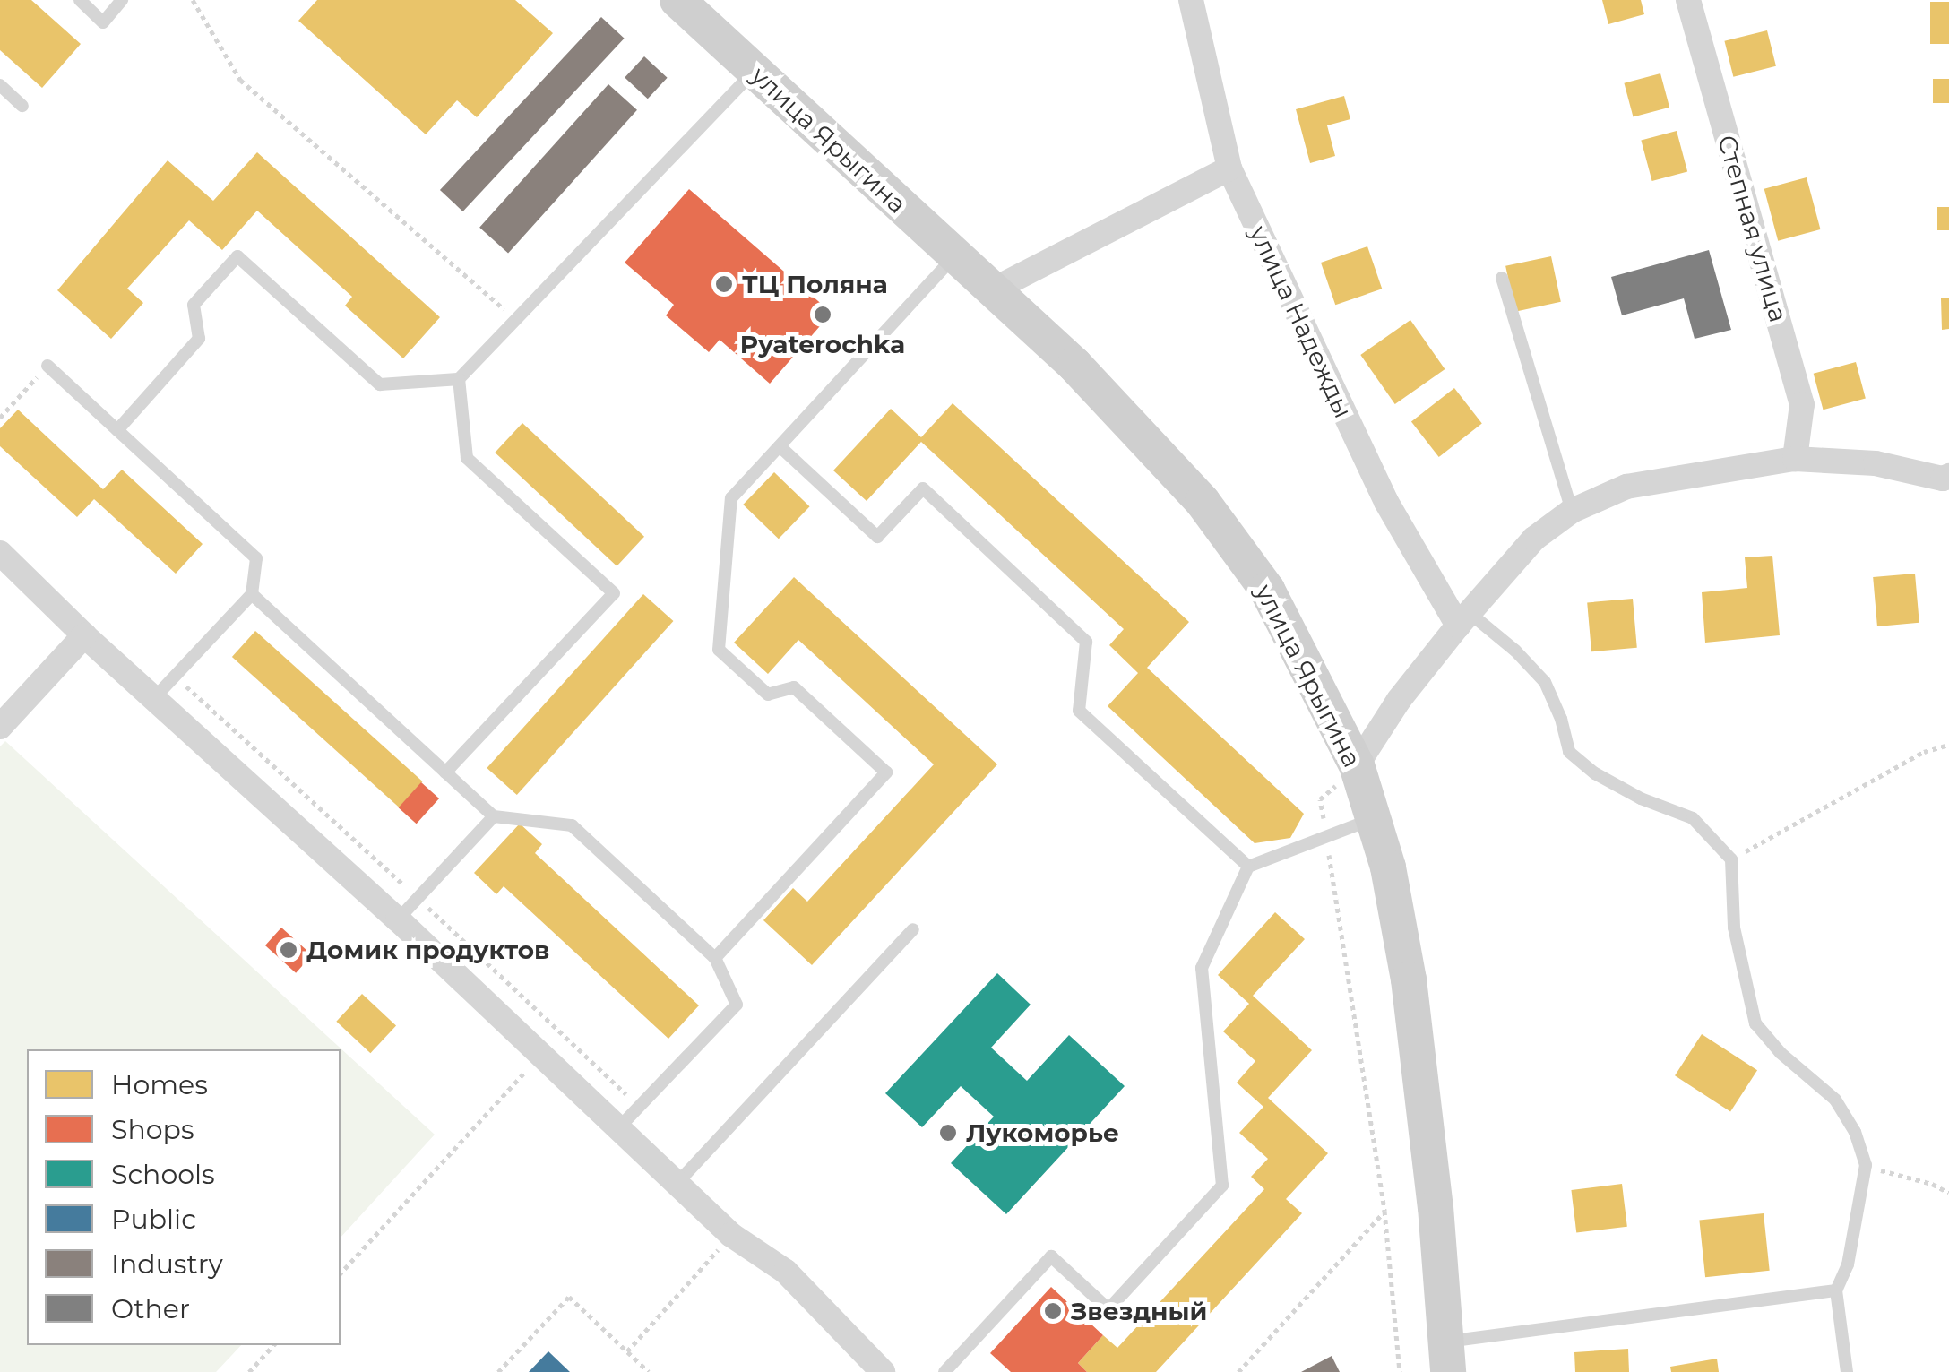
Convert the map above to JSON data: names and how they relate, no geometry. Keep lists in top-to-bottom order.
{
  "streets": {
    "street": ["улица Ярыгина", "Степная улица", "улица Надежды"]
  },
  "places": [
    "ТЦ Поляна",
    "Pyaterochka",
    "Домик продуктов",
    "Лукоморье",
    "Звездный"
  ],
  "legend": [
    "Homes",
    "Shops",
    "Schools",
    "Public",
    "Industry",
    "Other"
  ]
}
